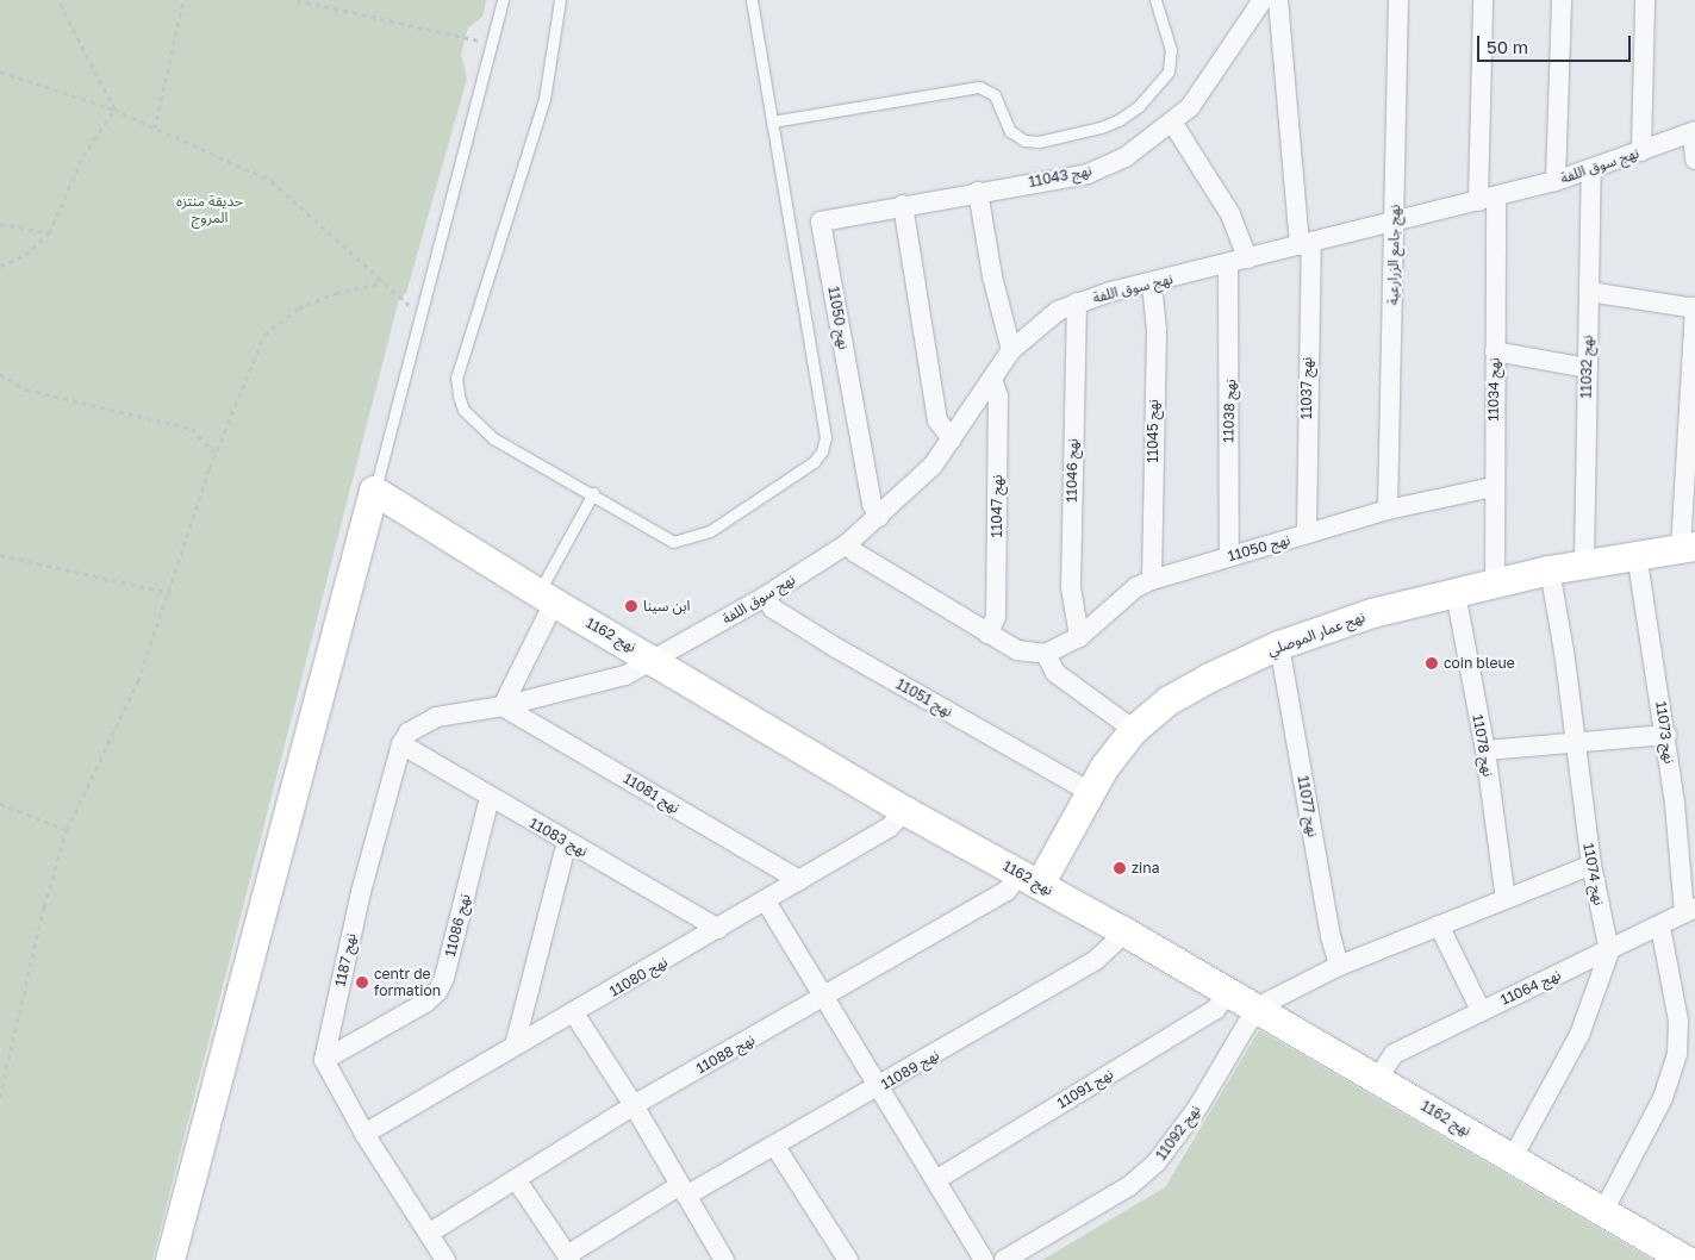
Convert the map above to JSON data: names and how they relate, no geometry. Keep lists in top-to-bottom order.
{
  "streets": {
    "street": [
      "نهج سوق اللفة",
      "نهج 11043",
      "نهج جامع الزرارعية",
      "نهج 11050",
      "نهج 11032",
      "نهج 11037",
      "نهج 11034",
      "نهج 11038",
      "نهج 11045",
      "نهج 11046",
      "نهج 11047",
      "نهج عمار الموصلي",
      "نهج 1162",
      "نهج 11051",
      "نهج 11073",
      "نهج 11078",
      "نهج 11081",
      "نهج 11077",
      "نهج 11083",
      "نهج 11074",
      "نهج 11086",
      "نهج 1187",
      "نهج 11080",
      "نهج 11064",
      "نهج 11088",
      "نهج 11089",
      "نهج 11091",
      "نهج 11092"
    ]
  },
  "crossings": [
    ["نهج سوق اللفة", "نهج جامع الزرارعية"],
    ["نهج سوق اللفة", "نهج 11050"],
    ["نهج سوق اللفة", "نهج 11032"],
    ["نهج سوق اللفة", "نهج 11037"],
    ["نهج سوق اللفة", "نهج 11034"],
    ["نهج سوق اللفة", "نهج 11038"],
    ["نهج سوق اللفة", "نهج 11045"],
    ["نهج سوق اللفة", "نهج 11046"],
    ["نهج سوق اللفة", "نهج 11047"],
    ["نهج سوق اللفة", "نهج 1162"],
    ["نهج سوق اللفة", "نهج 11051"],
    ["نهج سوق اللفة", "نهج 1187"],
    ["نهج 11043", "نهج 11050"],
    ["نهج جامع الزرارعية", "نهج 11050"],
    ["نهج 11050", "نهج 11037"],
    ["نهج 11050", "نهج 11034"],
    ["نهج 11050", "نهج 11038"],
    ["نهج 11050", "نهج 11045"],
    ["نهج 11050", "نهج 11046"],
    ["نهج 11032", "نهج عمار الموصلي"],
    ["نهج 11034", "نهج عمار الموصلي"],
    ["نهج عمار الموصلي", "نهج 1162"],
    ["نهج عمار الموصلي", "نهج 11051"],
    ["نهج عمار الموصلي", "نهج 11073"],
    ["نهج عمار الموصلي", "نهج 11078"],
    ["نهج عمار الموصلي", "نهج 11077"],
    ["نهج عمار الموصلي", "نهج 11074"],
    ["نهج عمار الموصلي", "نهج 11088"],
    ["نهج 1162", "نهج 1187"],
    ["نهج 1162", "نهج 11080"],
    ["نهج 1162", "نهج 11064"],
    ["نهج 1162", "نهج 11088"],
    ["نهج 1162", "نهج 11089"],
    ["نهج 1162", "نهج 11091"],
    ["نهج 1162", "نهج 11092"],
    ["نهج 11073", "نهج 11064"],
    ["نهج 11081", "نهج 1187"],
    ["نهج 11081", "نهج 11080"],
    ["نهج 11083", "نهج 11086"],
    ["نهج 11083", "نهج 1187"],
    ["نهج 11083", "نهج 11080"],
    ["نهج 11074", "نهج 11064"],
    ["نهج 11086", "نهج 1187"]
  ],
  "parks": ["حديقة منتزه المروج"],
  "places": [
    "ابن سينا",
    "coin bleue",
    "zina",
    "centr de formation"
  ],
  "scale_bar": "50 m"
}
